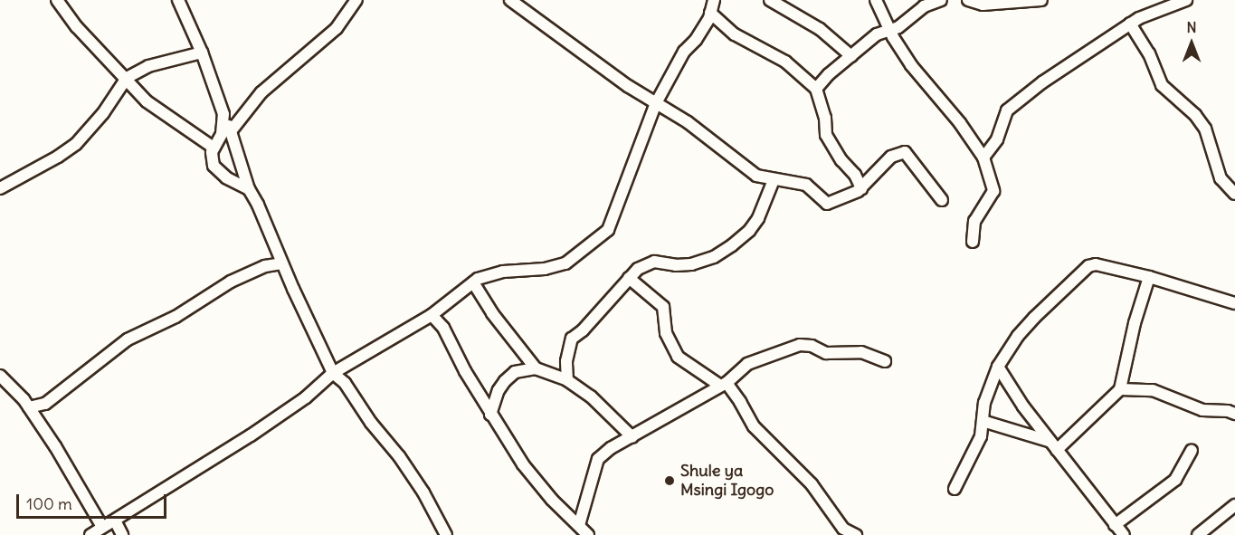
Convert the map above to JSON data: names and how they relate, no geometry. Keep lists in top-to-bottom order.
{
  "places": ["Shule ya Msingi Igogo"],
  "scale_bar": "100 m",
  "north": "top"
}
